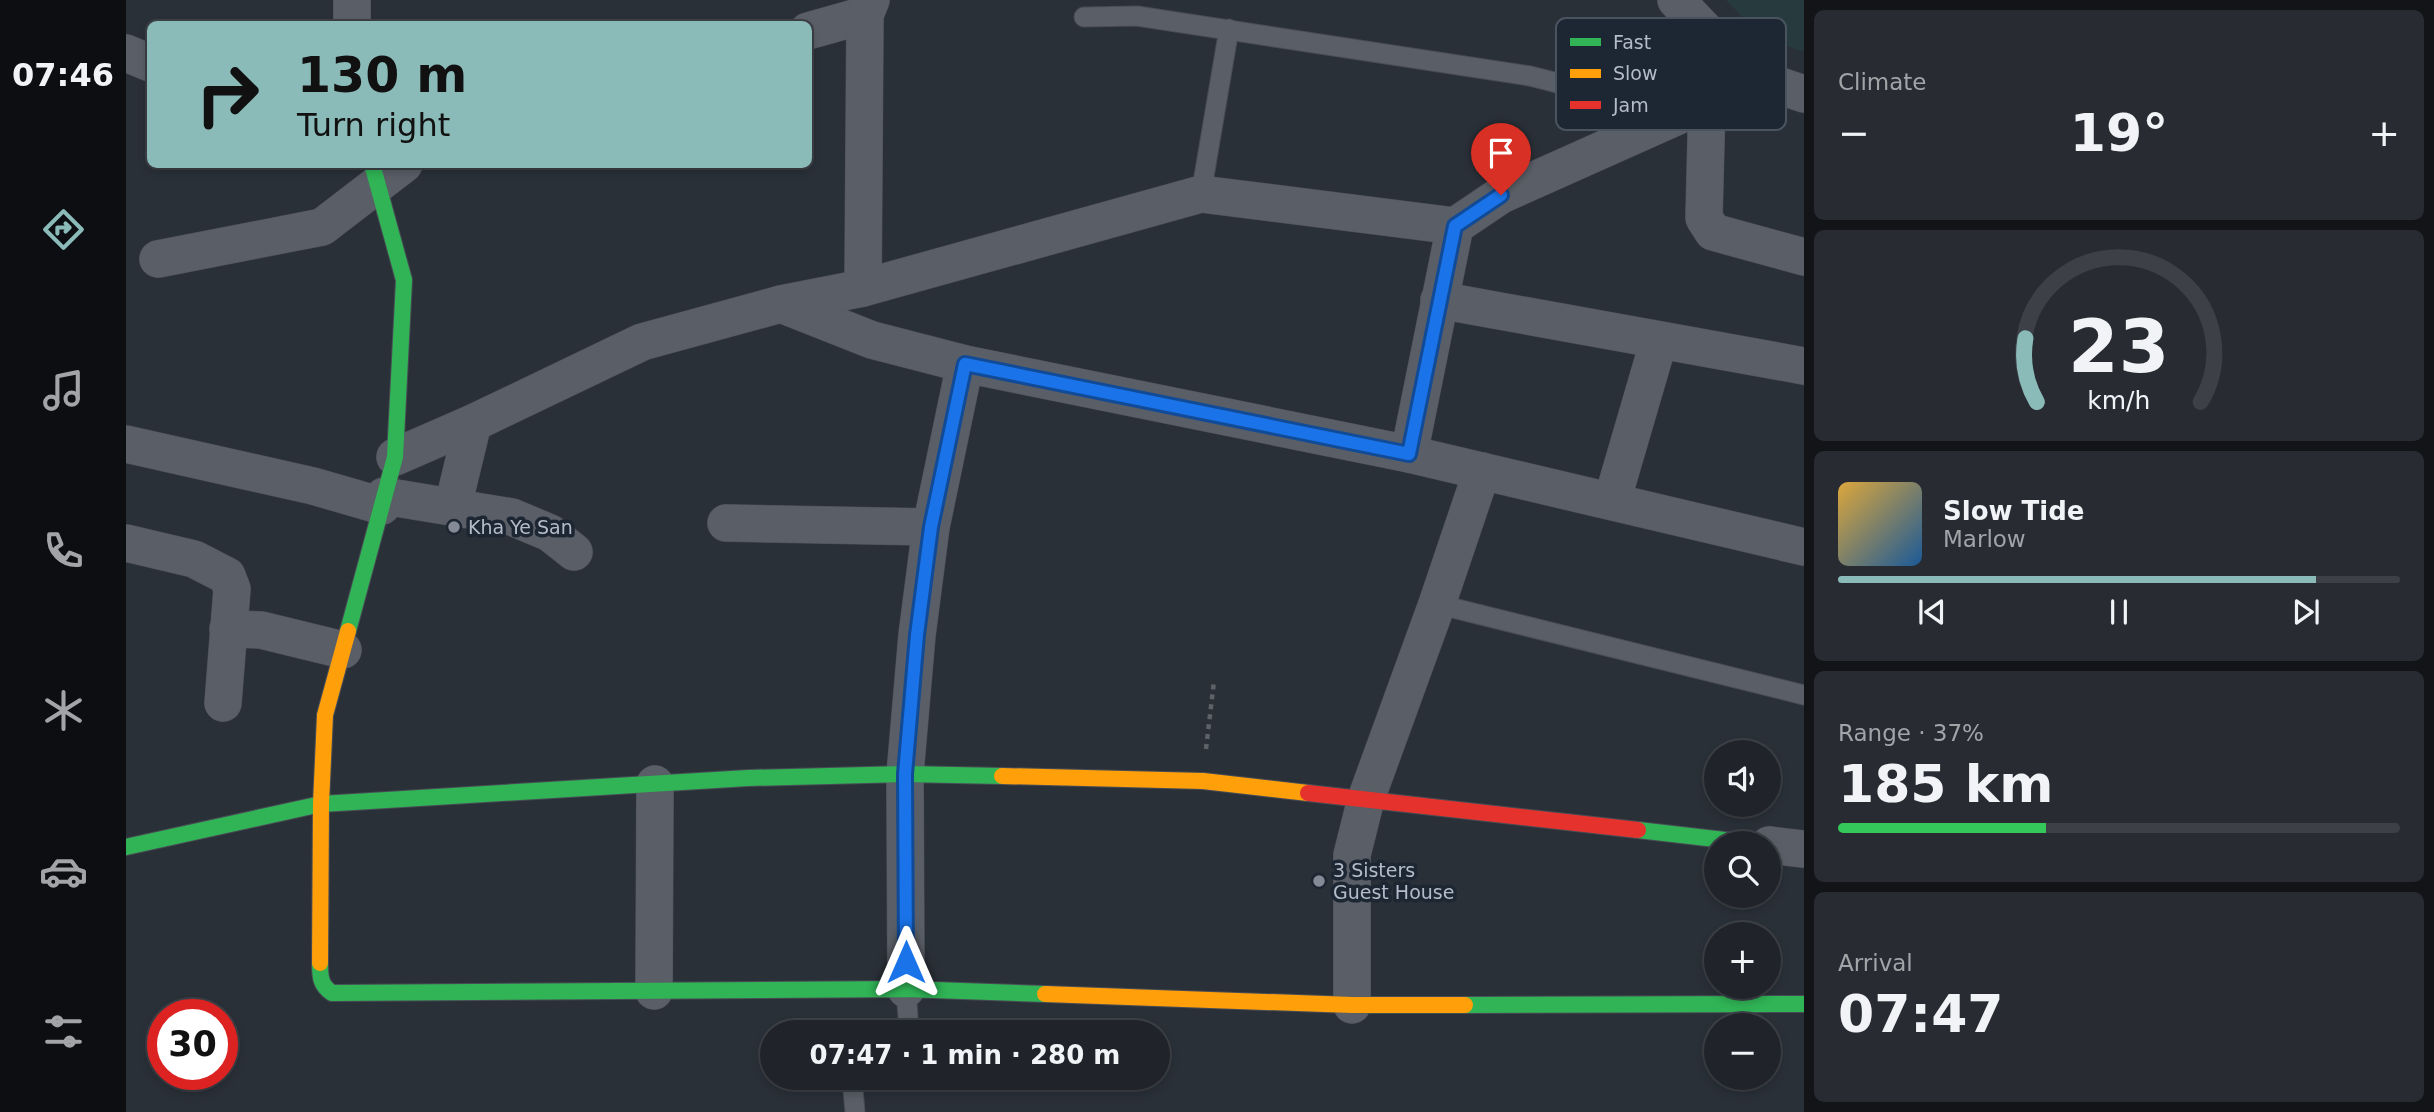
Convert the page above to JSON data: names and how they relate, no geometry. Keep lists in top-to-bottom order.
{
  "places": ["Kha Ye San", "3 Sisters Guest House"],
  "legend": ["Fast", "Slow", "Jam"],
  "page": {
    "tabs": "07:46",
    "tile": [
      "Climate",
      ["Range · 37%", "185 km"],
      ["Arrival", "07:47"]
    ],
    "turn": ["130 m", "Turn right"],
    "heat": ["−", "19°", "+"],
    "song": ["Slow Tide", "Marlow"],
    "map_buttons": ["+", "−"],
    "limit": "30",
    "trip": "07:47 · 1 min · 280 m",
    "gauge": ["23", "km/h"]
  }
}
